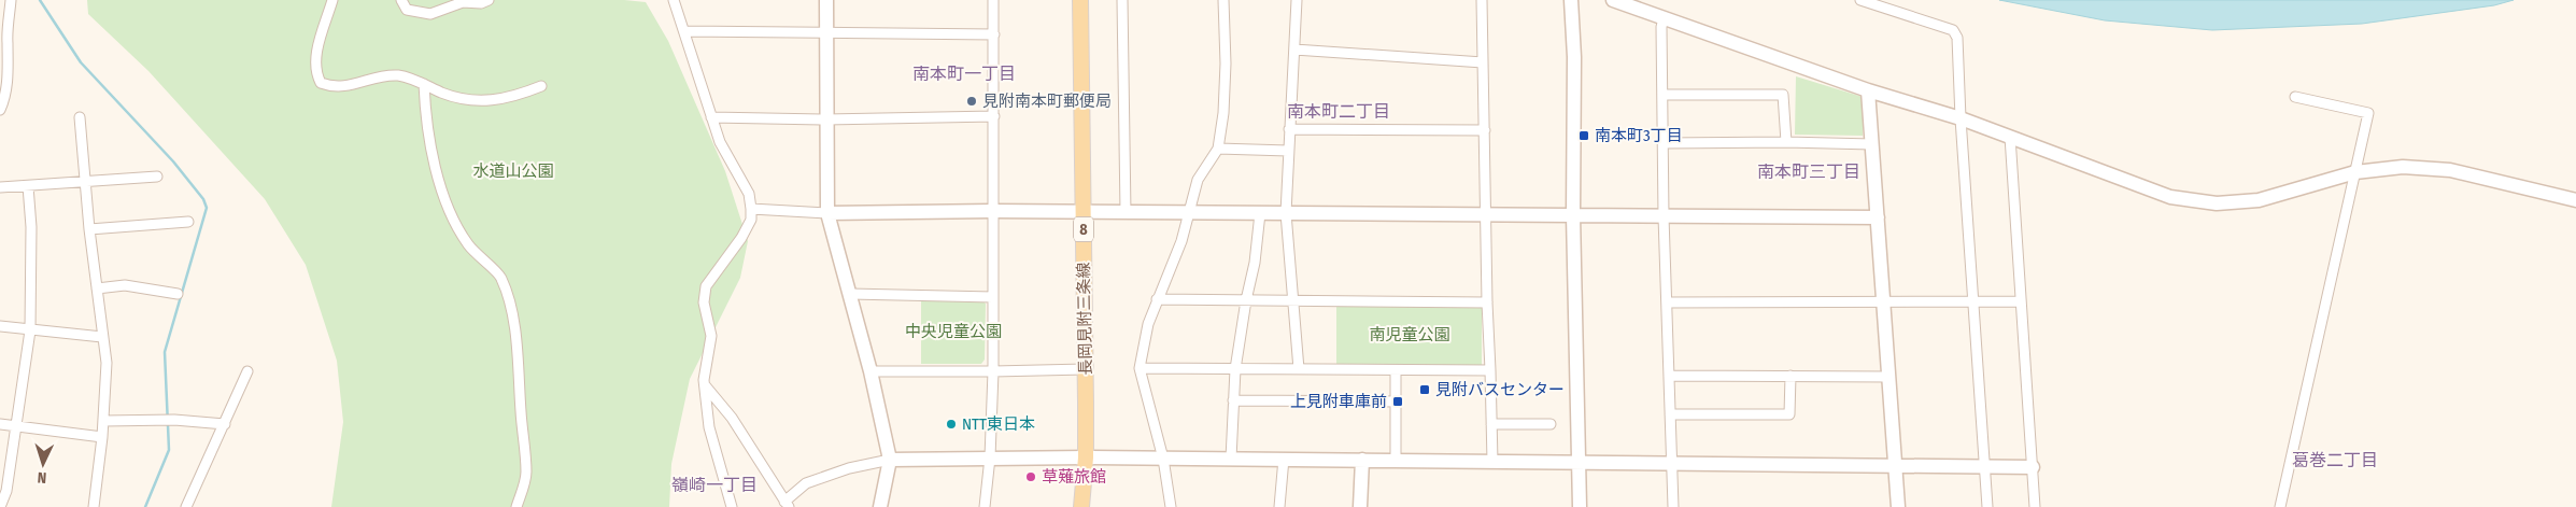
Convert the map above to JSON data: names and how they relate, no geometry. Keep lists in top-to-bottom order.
{
  "streets": {
    "main road": ["8", "長岡見附三条線"]
  },
  "districts": [
    "南本町一丁目",
    "南本町二丁目",
    "南本町三丁目",
    "葛巻二丁目",
    "嶺崎一丁目"
  ],
  "parks": ["水道山公園", "中央児童公園", "南児童公園"],
  "places": {
    "other": ["見附南本町郵便局", "NTT東日本", "草薙旅館"],
    "transit": ["南本町3丁目", "見附バスセンター", "上見附車庫前"]
  },
  "north": "bottom"
}
